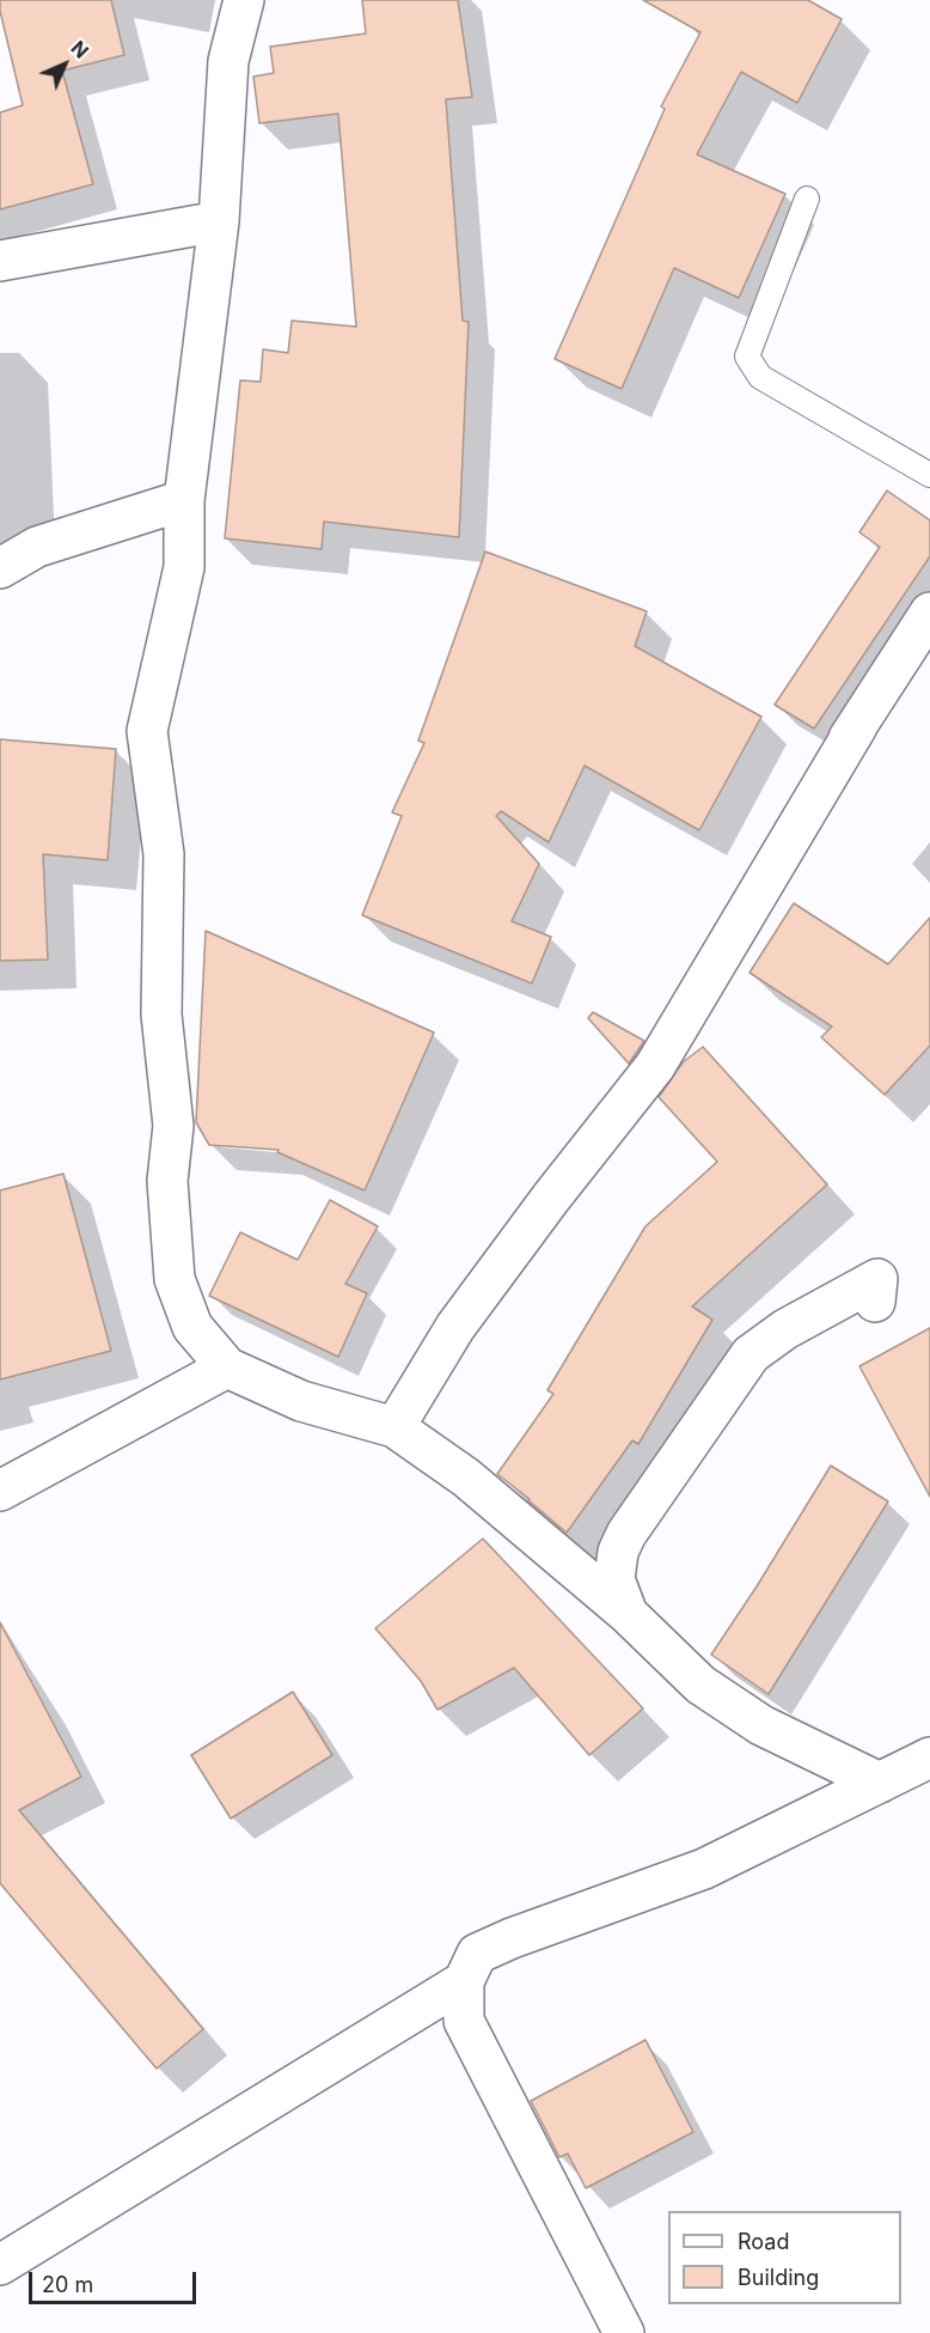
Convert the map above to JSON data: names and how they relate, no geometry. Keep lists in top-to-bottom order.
{
  "legend": ["Road", "Building"],
  "scale_bar": "20 m",
  "north": "top right"
}
